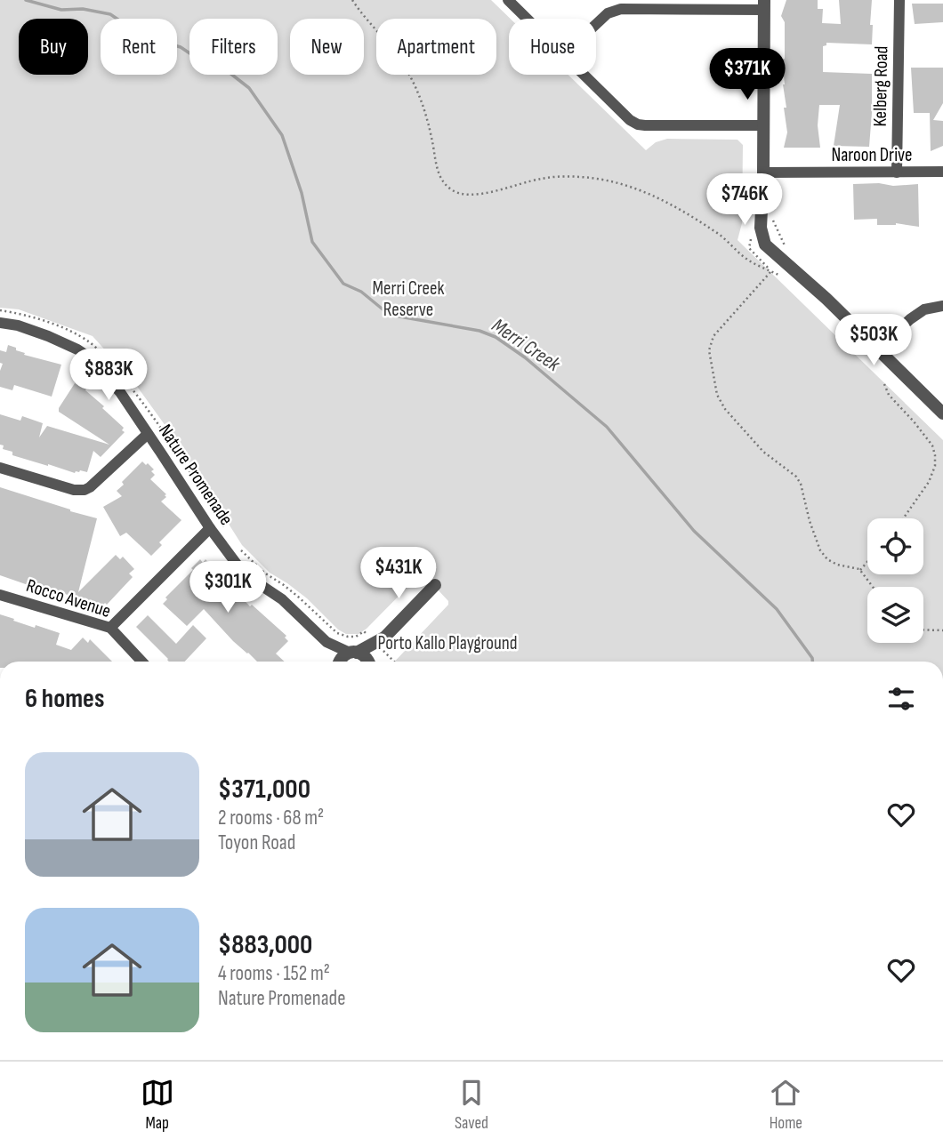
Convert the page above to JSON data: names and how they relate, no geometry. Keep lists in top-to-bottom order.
{
  "streets": {
    "street": [
      "Kelberg Road",
      "Naroon Drive",
      "Nature Promenade",
      "Rocco Avenue"
    ]
  },
  "crossings": [
    ["Kelberg Road", "Naroon Drive"]
  ],
  "water": ["Merri Creek"],
  "parks": ["Merri Creek Reserve", "Porto Kallo Playground"],
  "page": {
    "chip": [
      "Buy",
      "Rent",
      "Filters",
      "New",
      "Apartment",
      "House"
    ],
    "price": [
      "$371K",
      "$746K",
      "$503K",
      "$883K",
      "$431K",
      "$301K"
    ],
    "heading": "6 homes",
    "list": [
      {
        "name": "$371,000",
        "note": "2 rooms · 68 m² · Toyon Road"
      },
      {
        "name": "$883,000",
        "note": "4 rooms · 152 m² · Nature Promenade"
      }
    ],
    "tabs": ["Map", "Saved", "Home"]
  }
}
